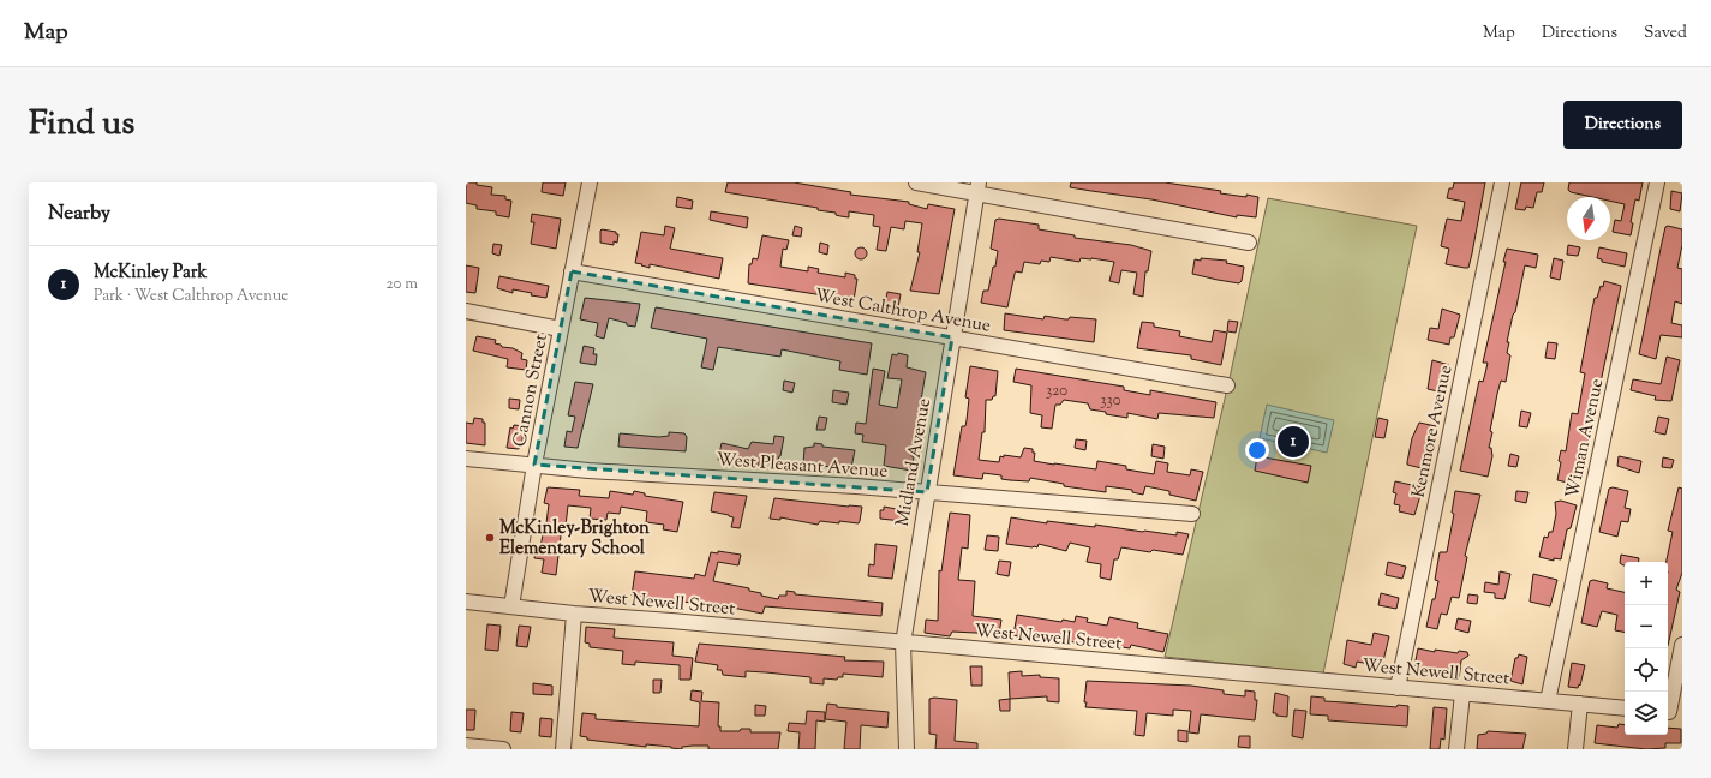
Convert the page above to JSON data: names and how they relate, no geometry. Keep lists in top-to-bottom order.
{
  "streets": {
    "street": [
      "West Calthrop Avenue",
      "Cannon Street",
      "Kenmore Avenue",
      "Wiman Avenue",
      "Midland Avenue",
      "West Pleasant Avenue",
      "West Newell Street"
    ]
  },
  "crossings": [
    ["West Calthrop Avenue", "Cannon Street"],
    ["West Calthrop Avenue", "Midland Avenue"],
    ["Cannon Street", "West Pleasant Avenue"],
    ["Cannon Street", "West Newell Street"],
    ["Kenmore Avenue", "West Newell Street"],
    ["Wiman Avenue", "West Newell Street"],
    ["Midland Avenue", "West Pleasant Avenue"],
    ["Midland Avenue", "West Newell Street"]
  ],
  "places": ["McKinley-Brighton Elementary School"],
  "house_numbers": ["320", "330"],
  "north": "bottom",
  "page": {
    "header": "Map",
    "nav": ["Map", "Directions", "Saved"],
    "title": "Find us",
    "buttons": "Directions",
    "heading": "Nearby",
    "list": [
      {
        "mark": "1",
        "name": "McKinley Park",
        "note": "Park · West Calthrop Avenue",
        "value": "20 m"
      }
    ],
    "pins": "1",
    "map_buttons": ["+", "−"]
  }
}
